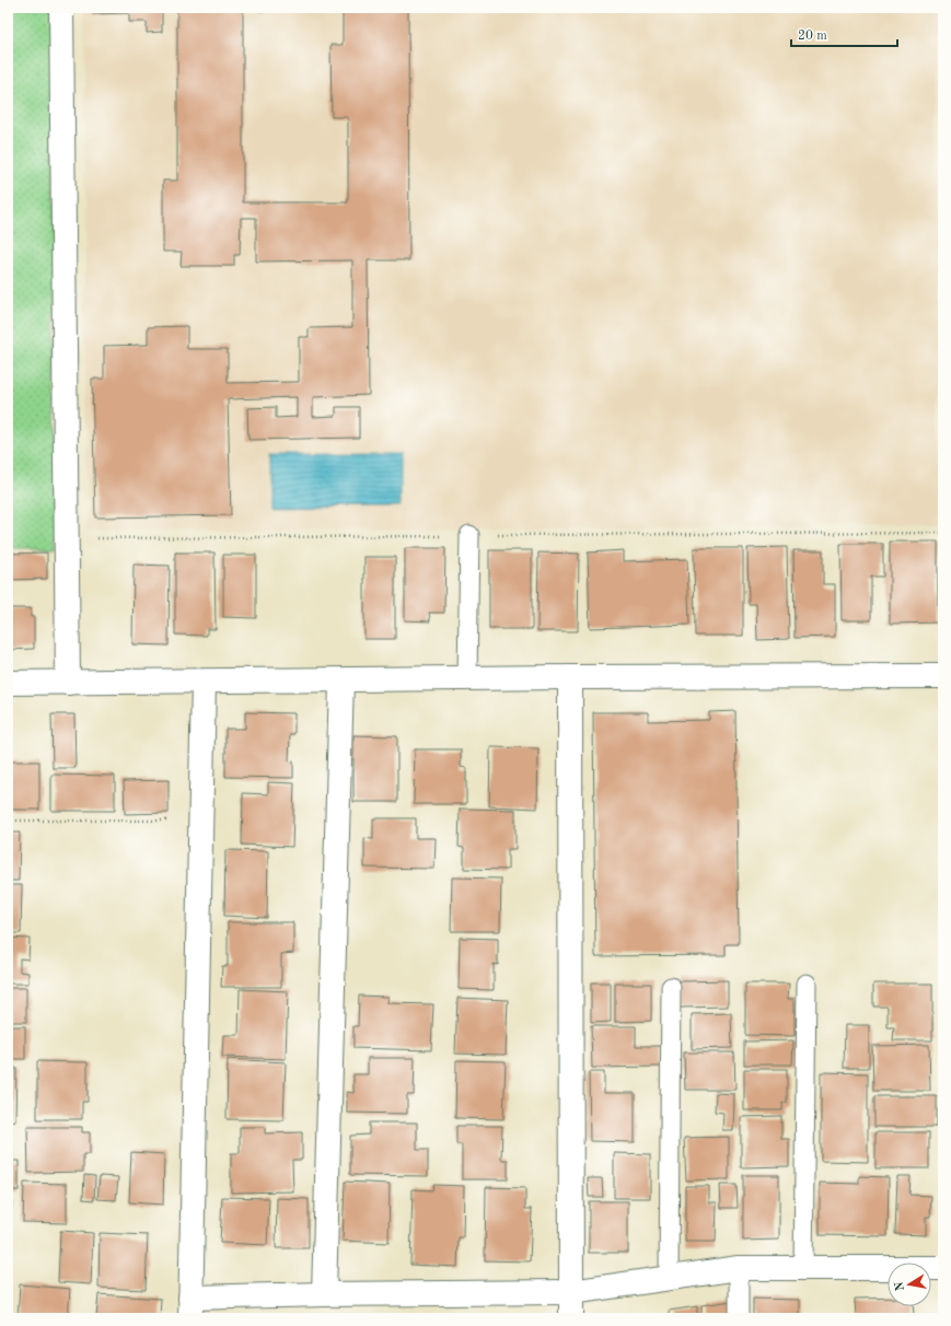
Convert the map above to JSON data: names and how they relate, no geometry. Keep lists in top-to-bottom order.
{
  "scale_bar": "20 m",
  "north": "left"
}
